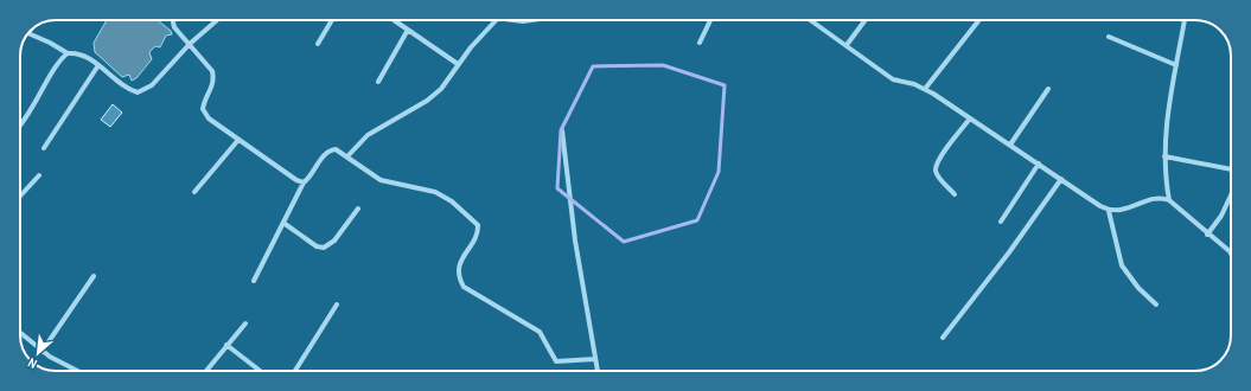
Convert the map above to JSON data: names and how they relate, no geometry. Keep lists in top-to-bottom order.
{
  "north": "bottom left"
}
